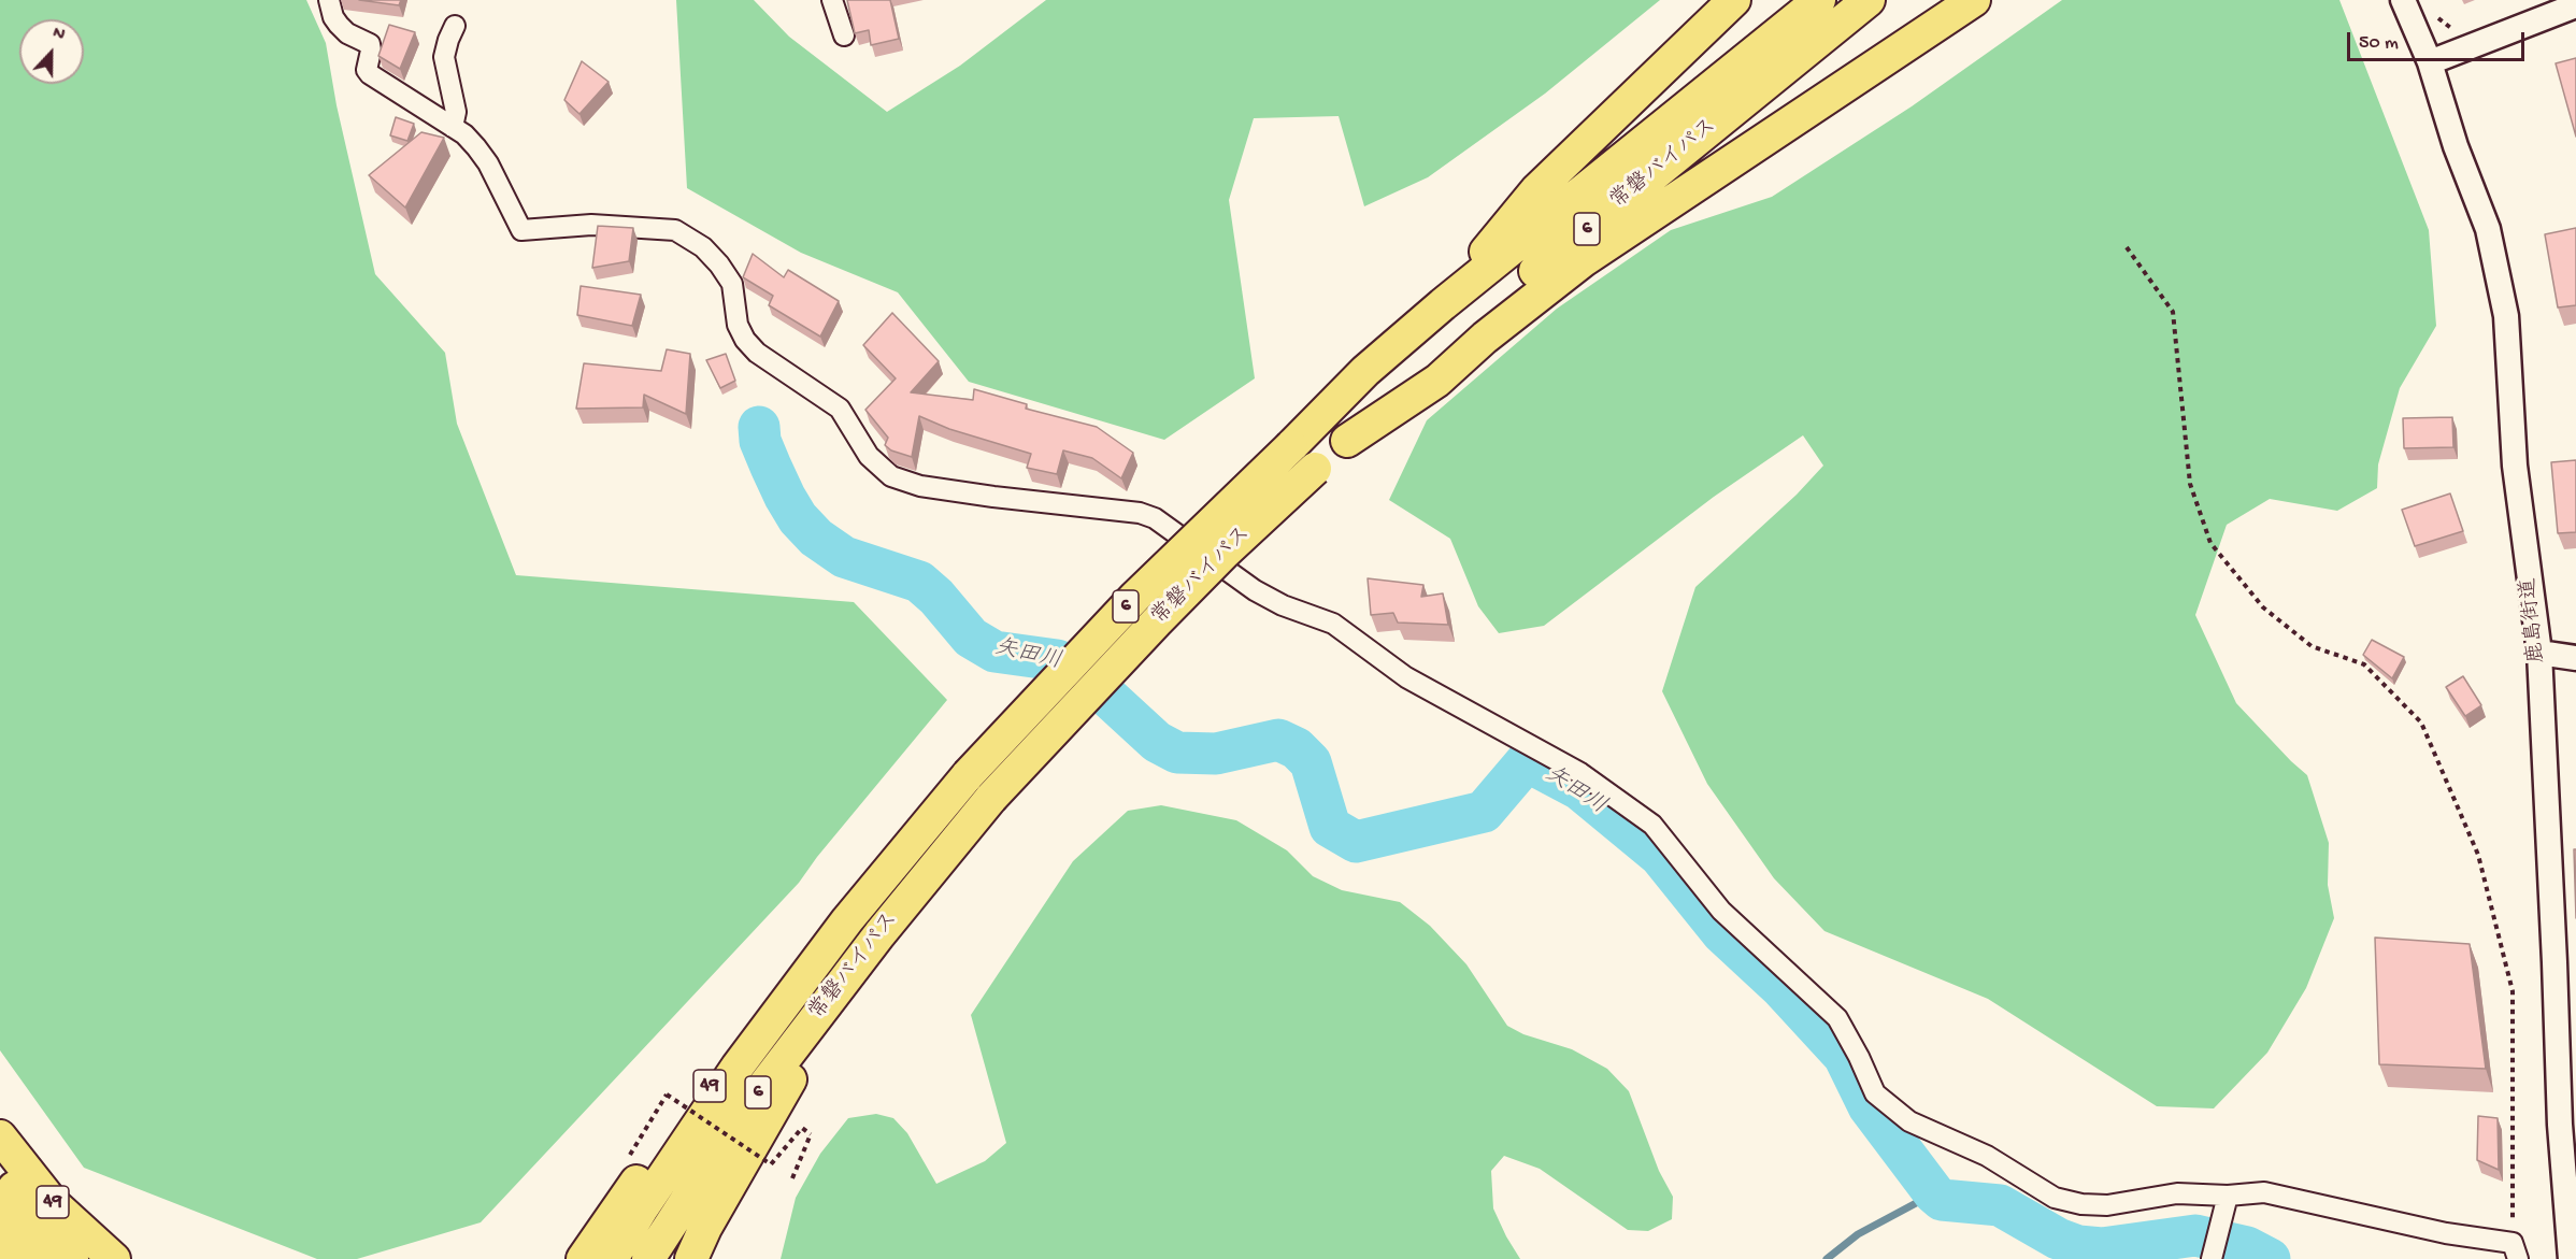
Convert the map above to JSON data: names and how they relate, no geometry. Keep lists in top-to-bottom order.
{
  "streets": {
    "highway": ["常磐バイパス", "6", "49"],
    "street": ["鹿島街道"]
  },
  "crossings": [
    ["常磐バイパス", "49"]
  ],
  "water": ["矢田川"],
  "scale_bar": "50 m",
  "north": "top"
}
